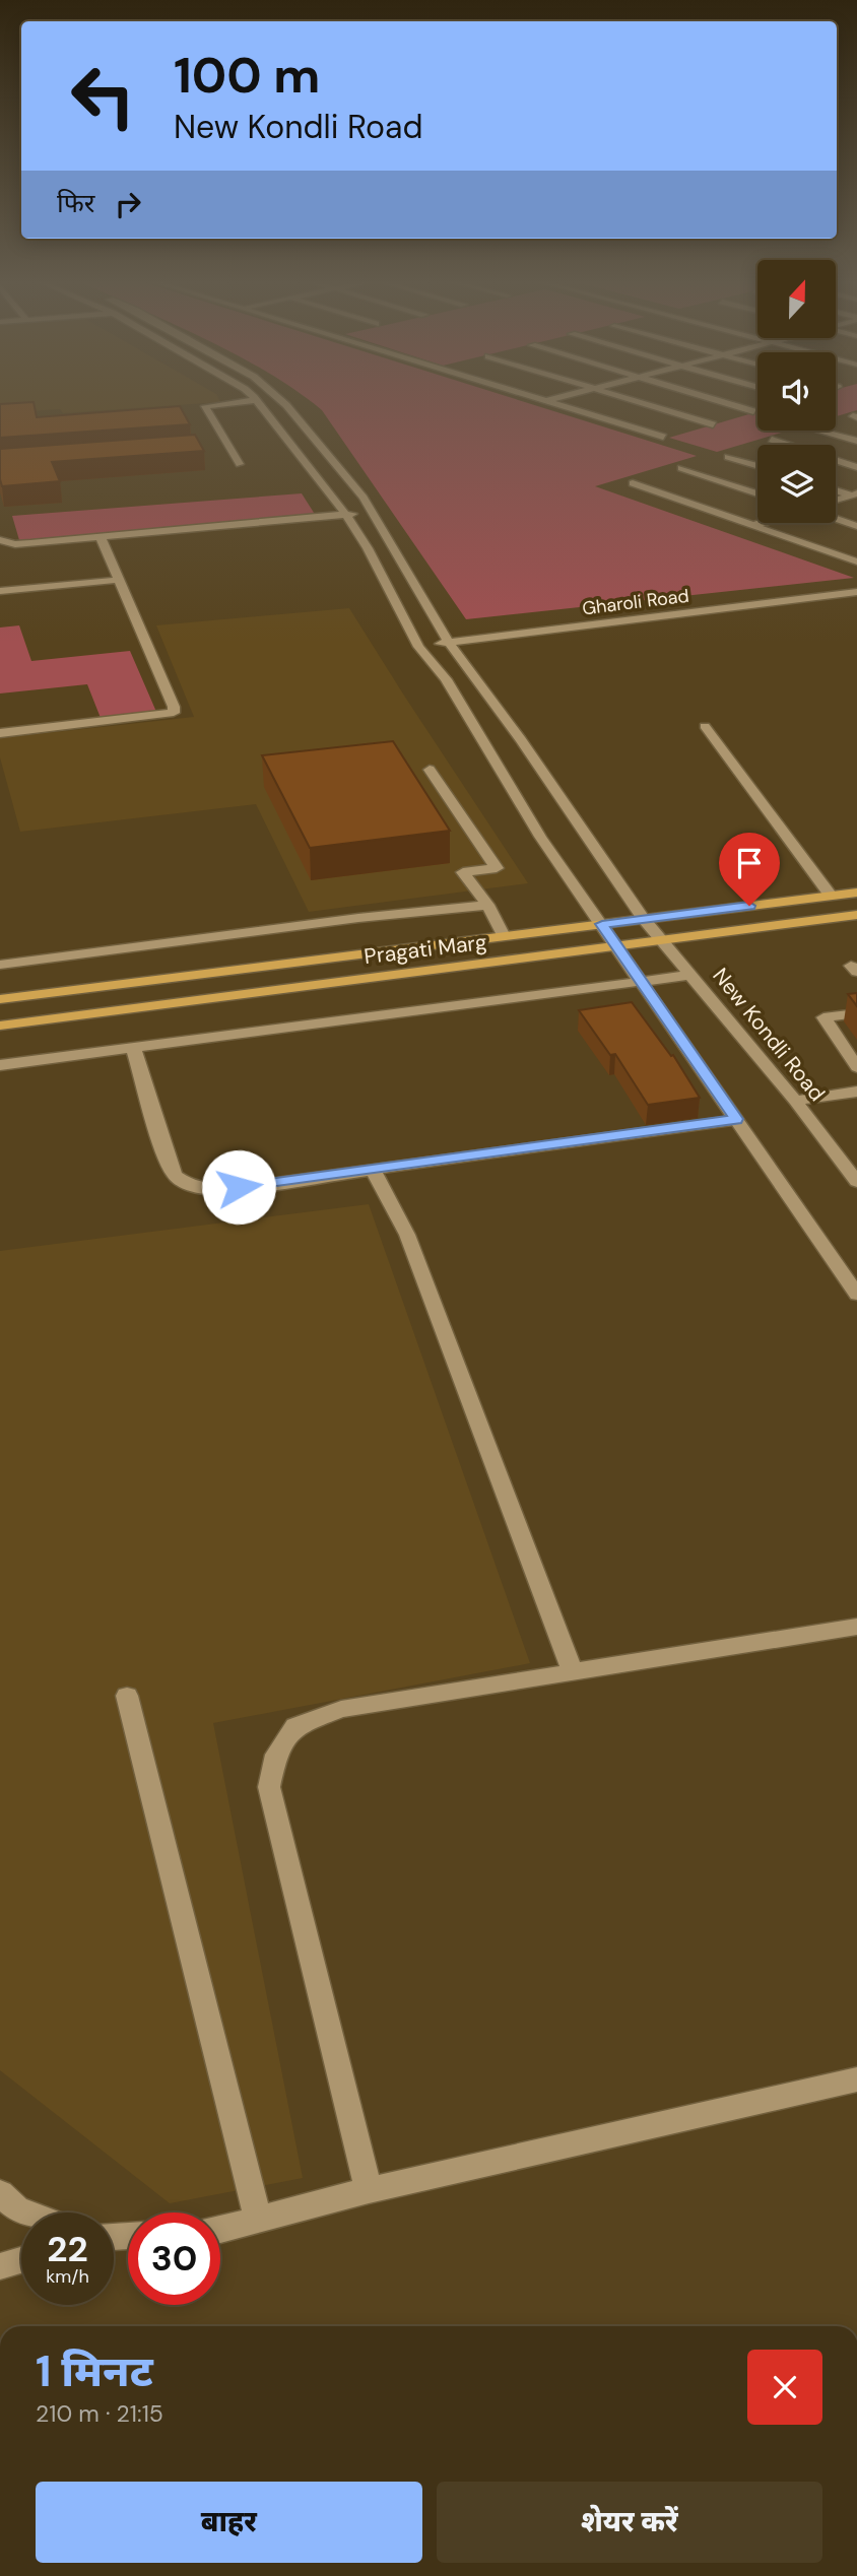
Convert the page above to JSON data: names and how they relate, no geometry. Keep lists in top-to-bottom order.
{
  "streets": {
    "main road": ["Pragati Marg"],
    "street": ["Gharoli Road", "New Kondli Road"]
  },
  "crossings": [
    ["Gharoli Road", "New Kondli Road"],
    ["Pragati Marg", "New Kondli Road"]
  ],
  "north": "top",
  "page": {
    "turn": ["100 m", "New Kondli Road"],
    "then": "फिर",
    "speed": "22 km/h",
    "limit": "30",
    "heading": ["1 मिनट", "210 m · 21:15"],
    "buttons": ["बाहर", "शेयर करें"]
  }
}
